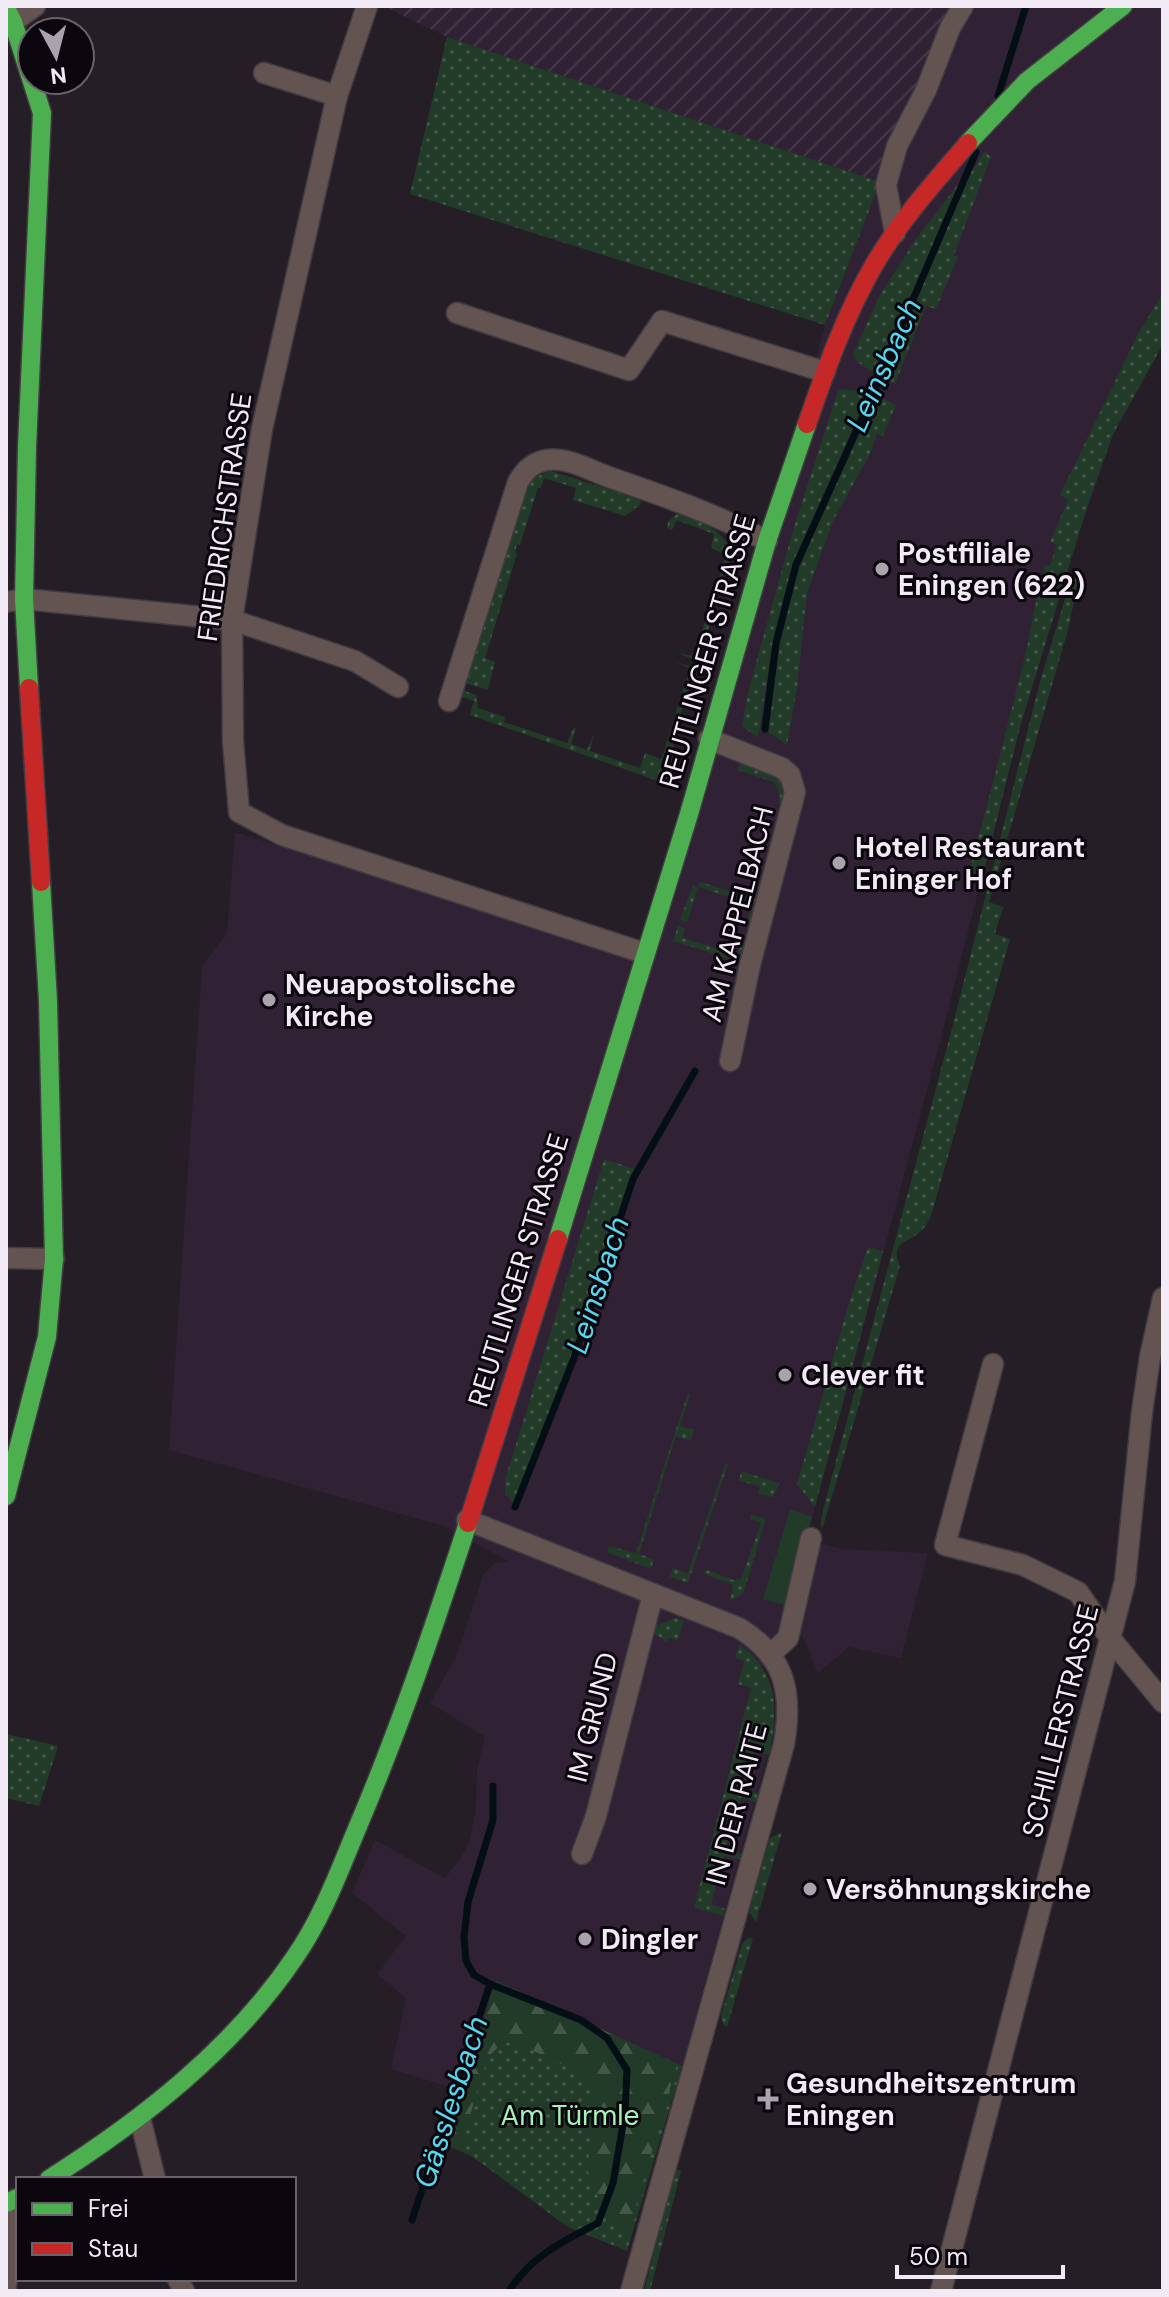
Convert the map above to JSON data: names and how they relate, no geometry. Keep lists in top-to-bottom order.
{
  "streets": {
    "main road": ["REUTLINGER STRASSE"],
    "street": [
      "FRIEDRICHSTRASSE",
      "AM KAPPELBACH",
      "IM GRUND",
      "SCHILLERSTRASSE",
      "IN DER RAITE"
    ]
  },
  "crossings": [
    ["FRIEDRICHSTRASSE", "REUTLINGER STRASSE"],
    ["REUTLINGER STRASSE", "AM KAPPELBACH"],
    ["REUTLINGER STRASSE", "IN DER RAITE"],
    ["IM GRUND", "IN DER RAITE"]
  ],
  "water": ["Leinsbach", "Gässlesbach"],
  "parks": ["Am Türmle"],
  "places": {
    "other": [
      "Postfiliale Eningen (622)",
      "Hotel Restaurant Eninger Hof",
      "Neuapostolische Kirche",
      "Clever fit",
      "Versöhnungskirche",
      "Dingler"
    ],
    "health": ["Gesundheitszentrum Eningen"]
  },
  "legend": ["Frei", "Stau"],
  "scale_bar": "50 m",
  "north": "bottom"
}
